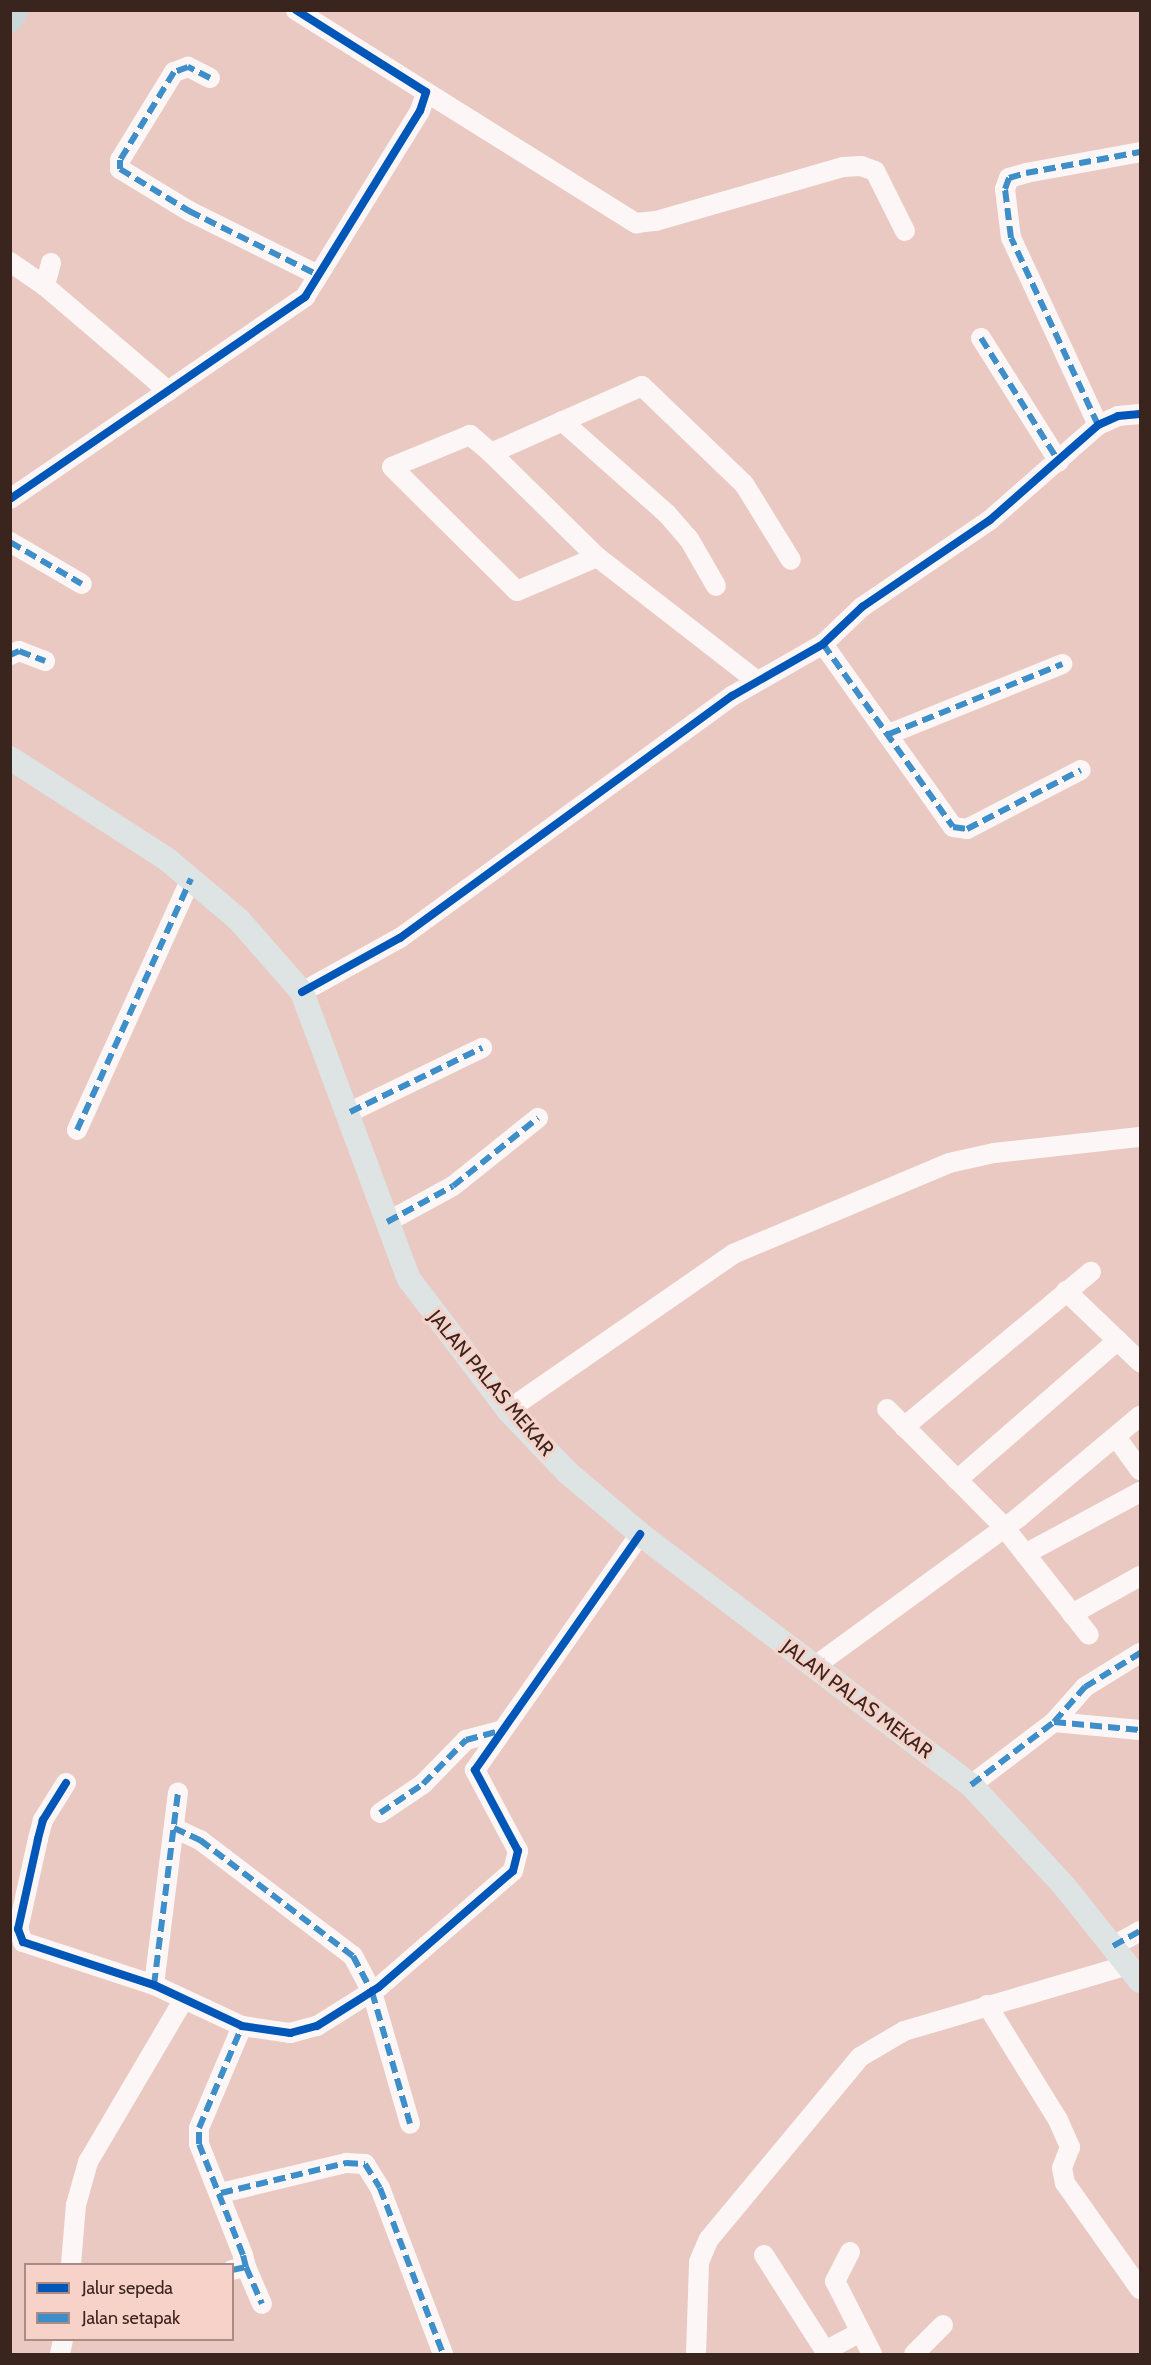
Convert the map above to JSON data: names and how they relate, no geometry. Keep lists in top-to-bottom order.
{
  "streets": {
    "main road": ["JALAN PALAS MEKAR"]
  },
  "legend": ["Jalur sepeda", "Jalan setapak"]
}
